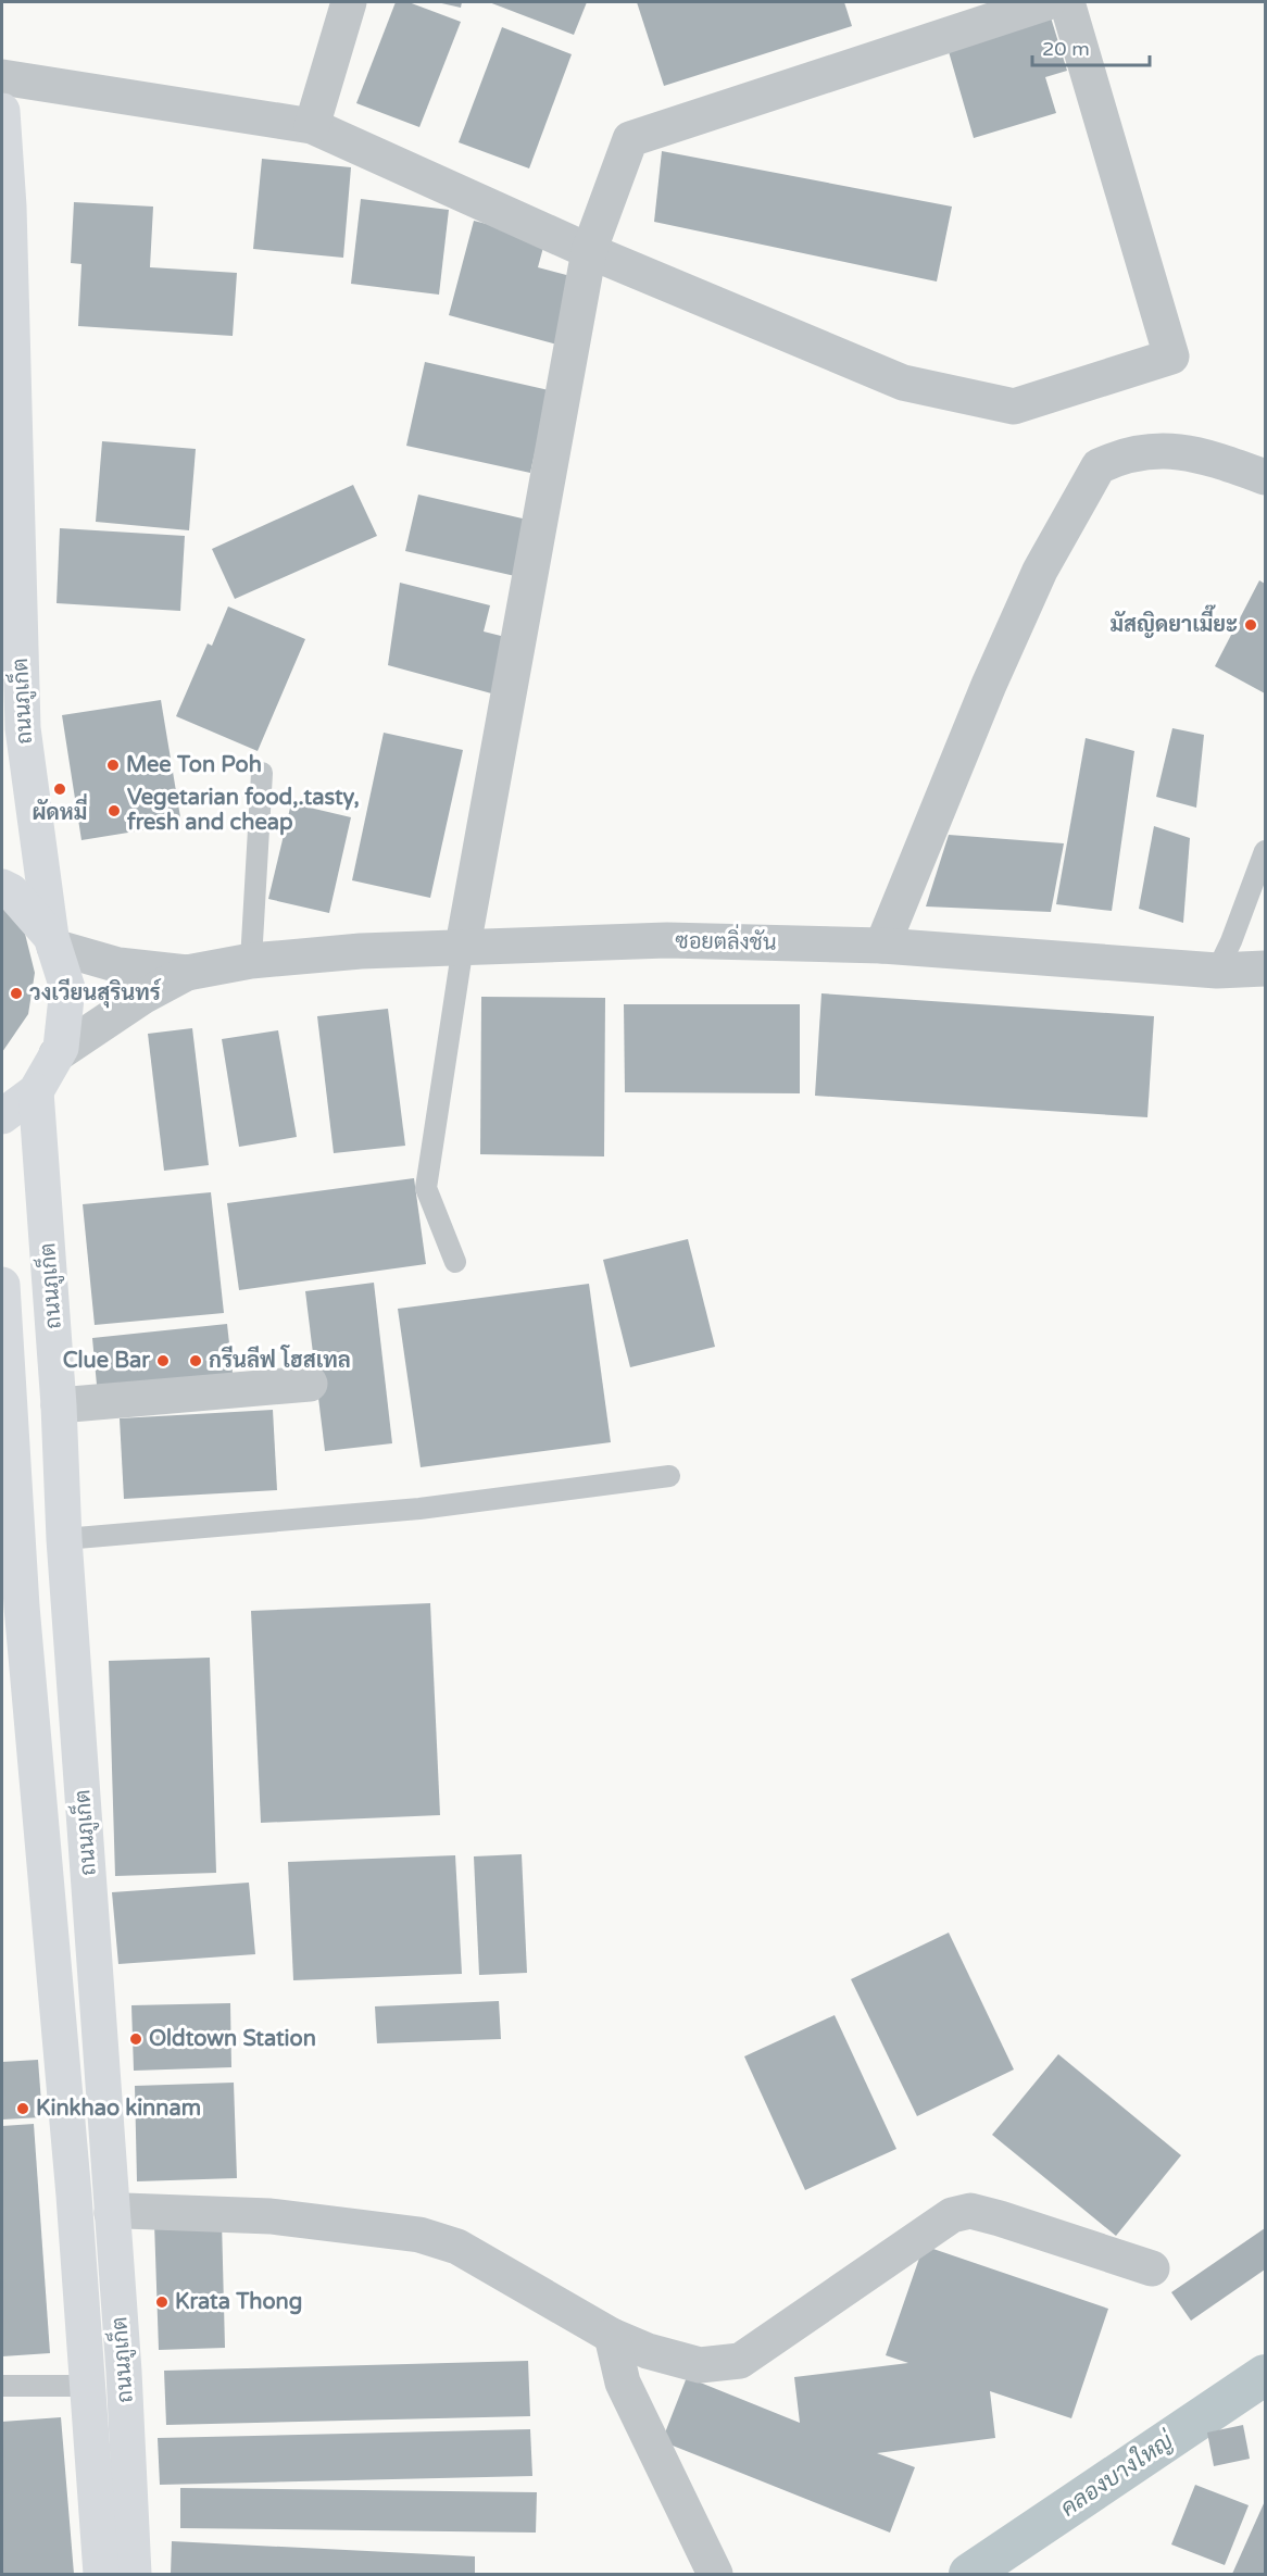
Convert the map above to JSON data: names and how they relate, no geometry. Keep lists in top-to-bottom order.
{
  "streets": {
    "main road": ["ถนนภูเก็ต"],
    "street": ["ซอยตลิ่งชัน"]
  },
  "crossings": [
    ["ถนนภูเก็ต", "ซอยตลิ่งชัน"]
  ],
  "water": ["คลองบางใหญ่"],
  "places": [
    "มัสญิดยาเมี๊ยะ",
    "Mee Ton Poh",
    "ผัดหมี่",
    "Vegetarian food,.tasty, fresh and cheap",
    "วงเวียนสุรินทร์",
    "Clue Bar",
    "กรีนลีฟ โฮสเทล",
    "Oldtown Station",
    "Kinkhao kinnam",
    "Krata Thong"
  ],
  "scale_bar": "20 m"
}
